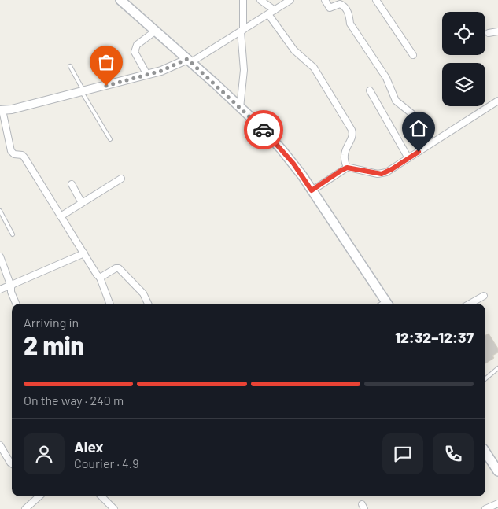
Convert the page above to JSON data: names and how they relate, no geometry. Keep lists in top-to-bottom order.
{
  "page": {
    "heading": ["2 min", "Arriving in", "12:32–12:37"],
    "panel": ["Alex", "Courier · 4.9"],
    "bar": "On the way · 240 m"
  }
}
